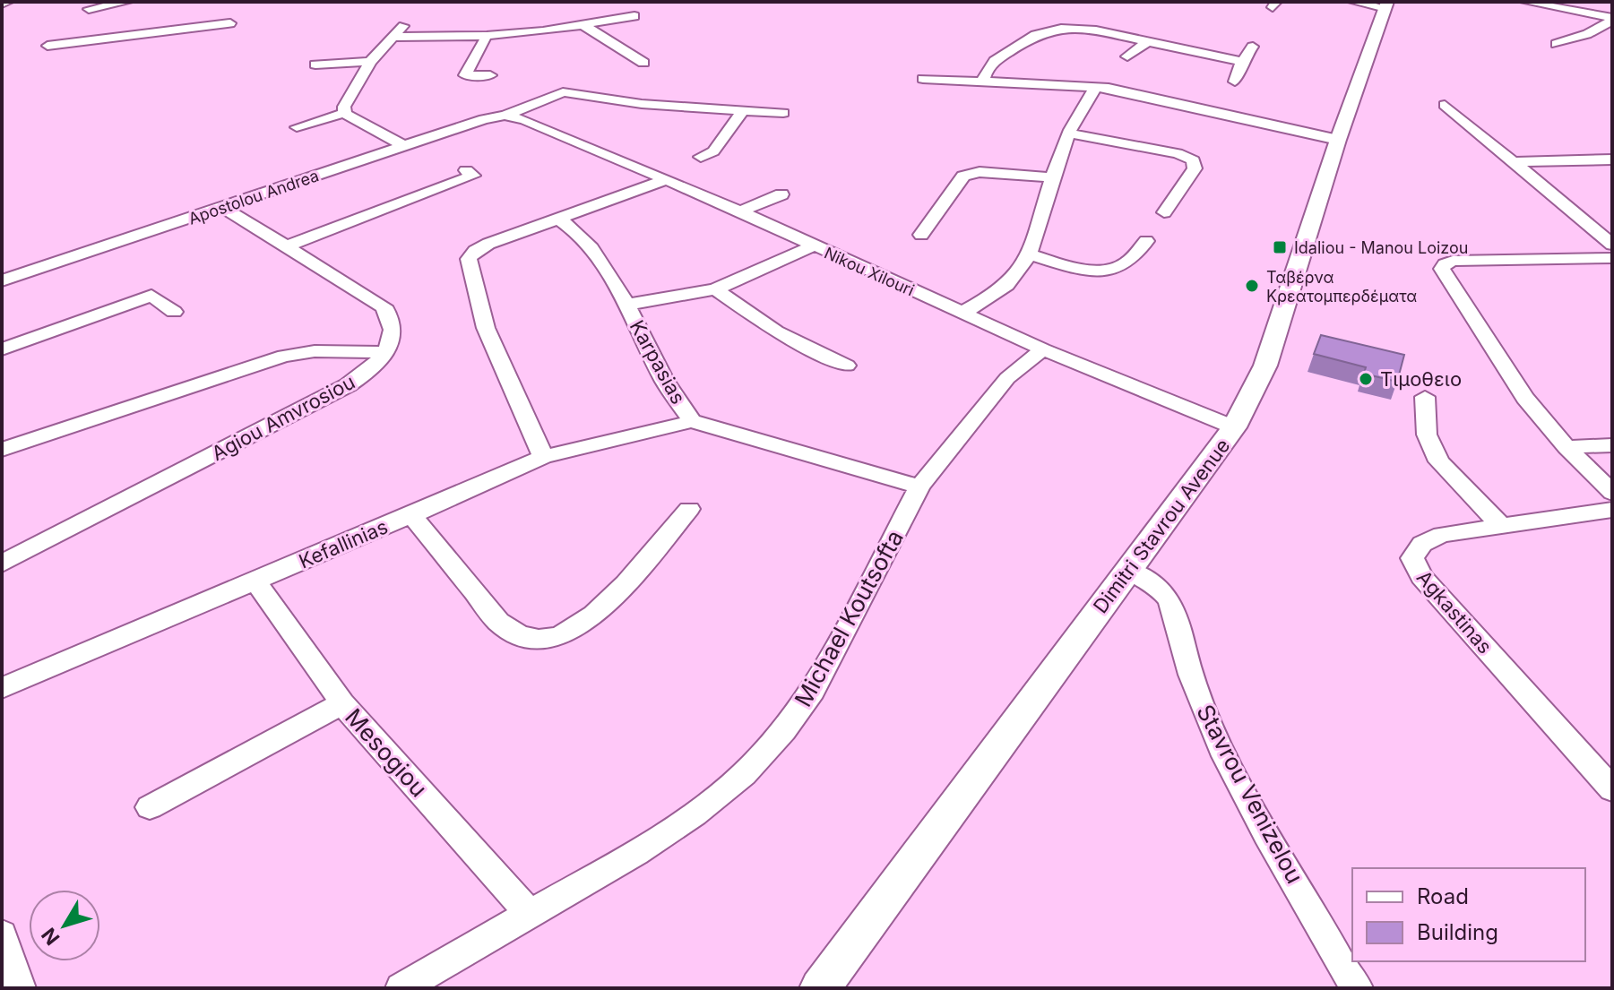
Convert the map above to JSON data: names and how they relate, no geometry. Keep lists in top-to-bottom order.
{
  "streets": {
    "main road": ["Dimitri Stavrou Avenue"],
    "street": [
      "Apostolou Andrea",
      "Nikou Xilouri",
      "Karpasias",
      "Agiou Amvrosiou",
      "Kefallinias",
      "Agkastinas",
      "Michael Koutsofta",
      "Mesogiou",
      "Stavrou Venizelou"
    ]
  },
  "crossings": [
    ["Apostolou Andrea", "Nikou Xilouri"],
    ["Nikou Xilouri", "Dimitri Stavrou Avenue"],
    ["Nikou Xilouri", "Michael Koutsofta"],
    ["Karpasias", "Kefallinias"],
    ["Karpasias", "Michael Koutsofta"],
    ["Dimitri Stavrou Avenue", "Stavrou Venizelou"],
    ["Kefallinias", "Mesogiou"],
    ["Michael Koutsofta", "Mesogiou"]
  ],
  "places": {
    "transit": ["Idaliou - Manou Loizou"],
    "other": ["Ταβέρνα Κρεατομπερδέματα", "Τιμοθειο"]
  },
  "legend": ["Road", "Building"],
  "north": "bottom left"
}
